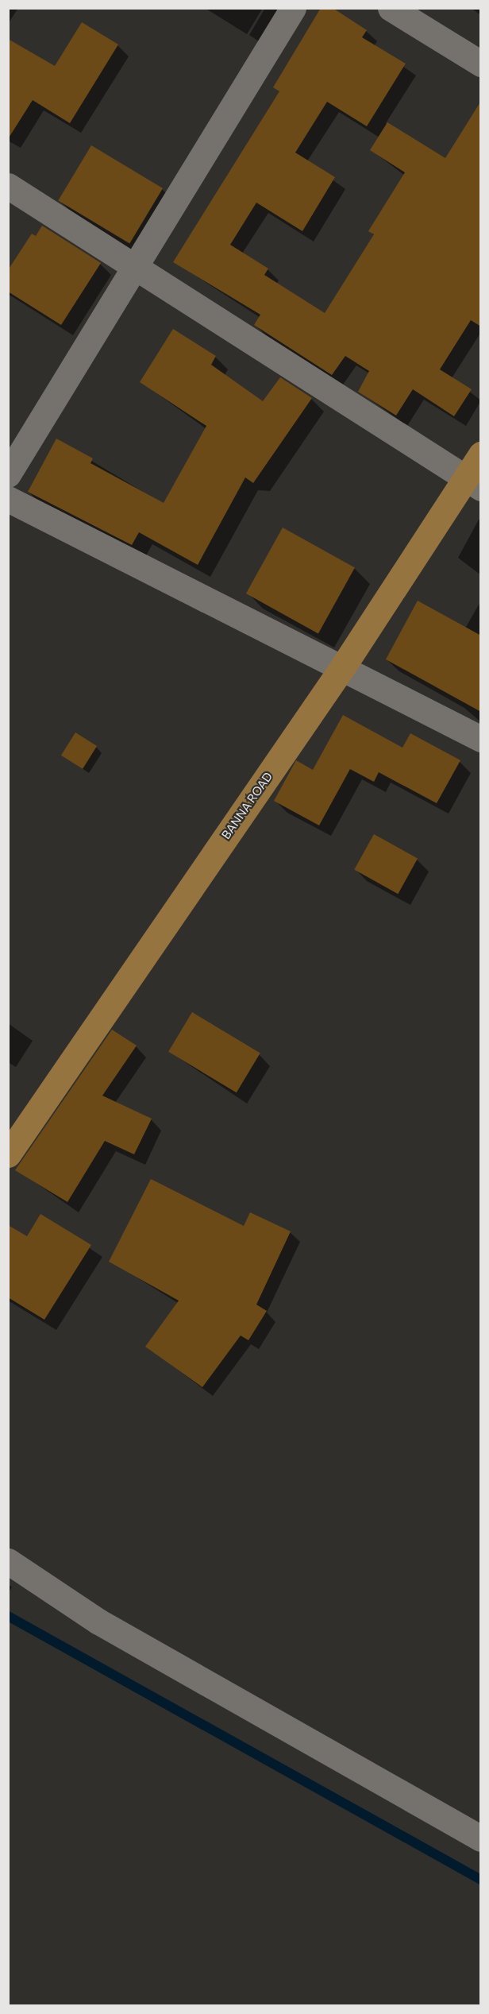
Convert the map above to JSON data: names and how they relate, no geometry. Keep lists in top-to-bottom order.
{
  "streets": {
    "main road": ["BANNA ROAD"]
  }
}
